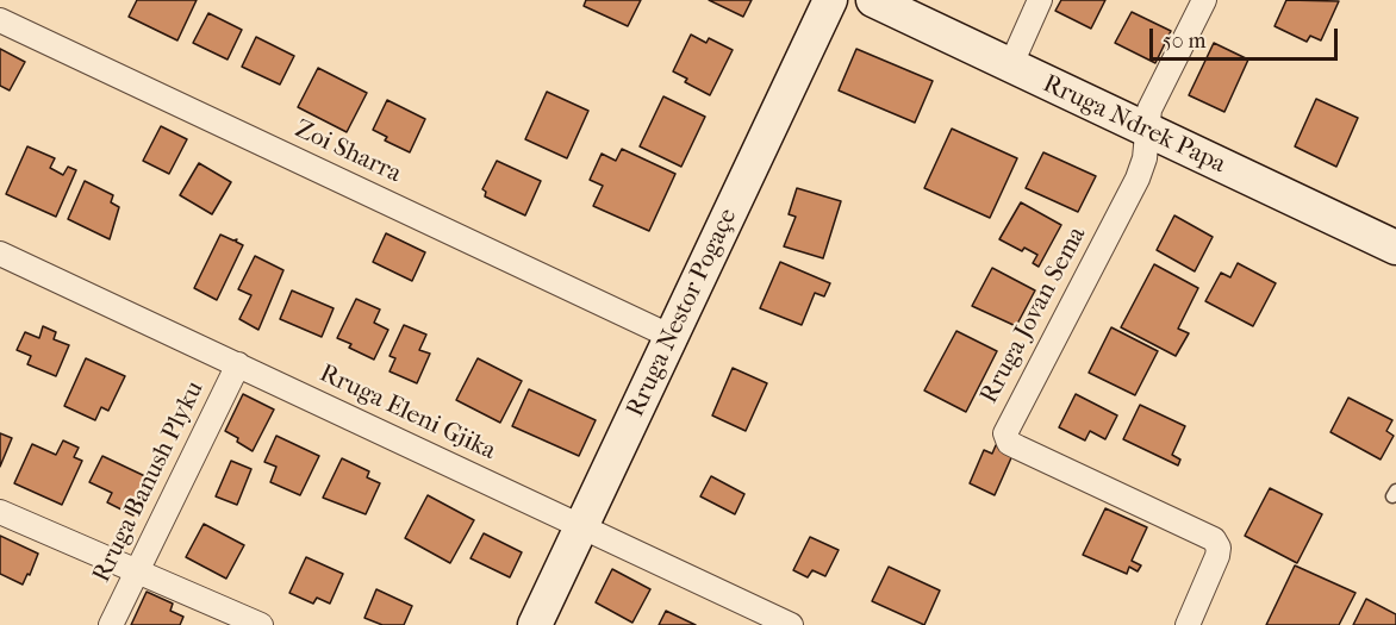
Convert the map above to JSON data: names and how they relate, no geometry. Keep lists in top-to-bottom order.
{
  "streets": {
    "street": [
      "Rruga Ndrek Papa",
      "Zoi Sharra",
      "Rruga Nestor Pogaçe",
      "Rruga Jovan Sema",
      "Rruga Eleni Gjika",
      "Rruga Banush Plyku"
    ]
  },
  "crossings": [
    ["Rruga Ndrek Papa", "Rruga Jovan Sema"],
    ["Zoi Sharra", "Rruga Nestor Pogaçe"],
    ["Rruga Nestor Pogaçe", "Rruga Eleni Gjika"],
    ["Rruga Eleni Gjika", "Rruga Banush Plyku"]
  ],
  "scale_bar": "50 m"
}
